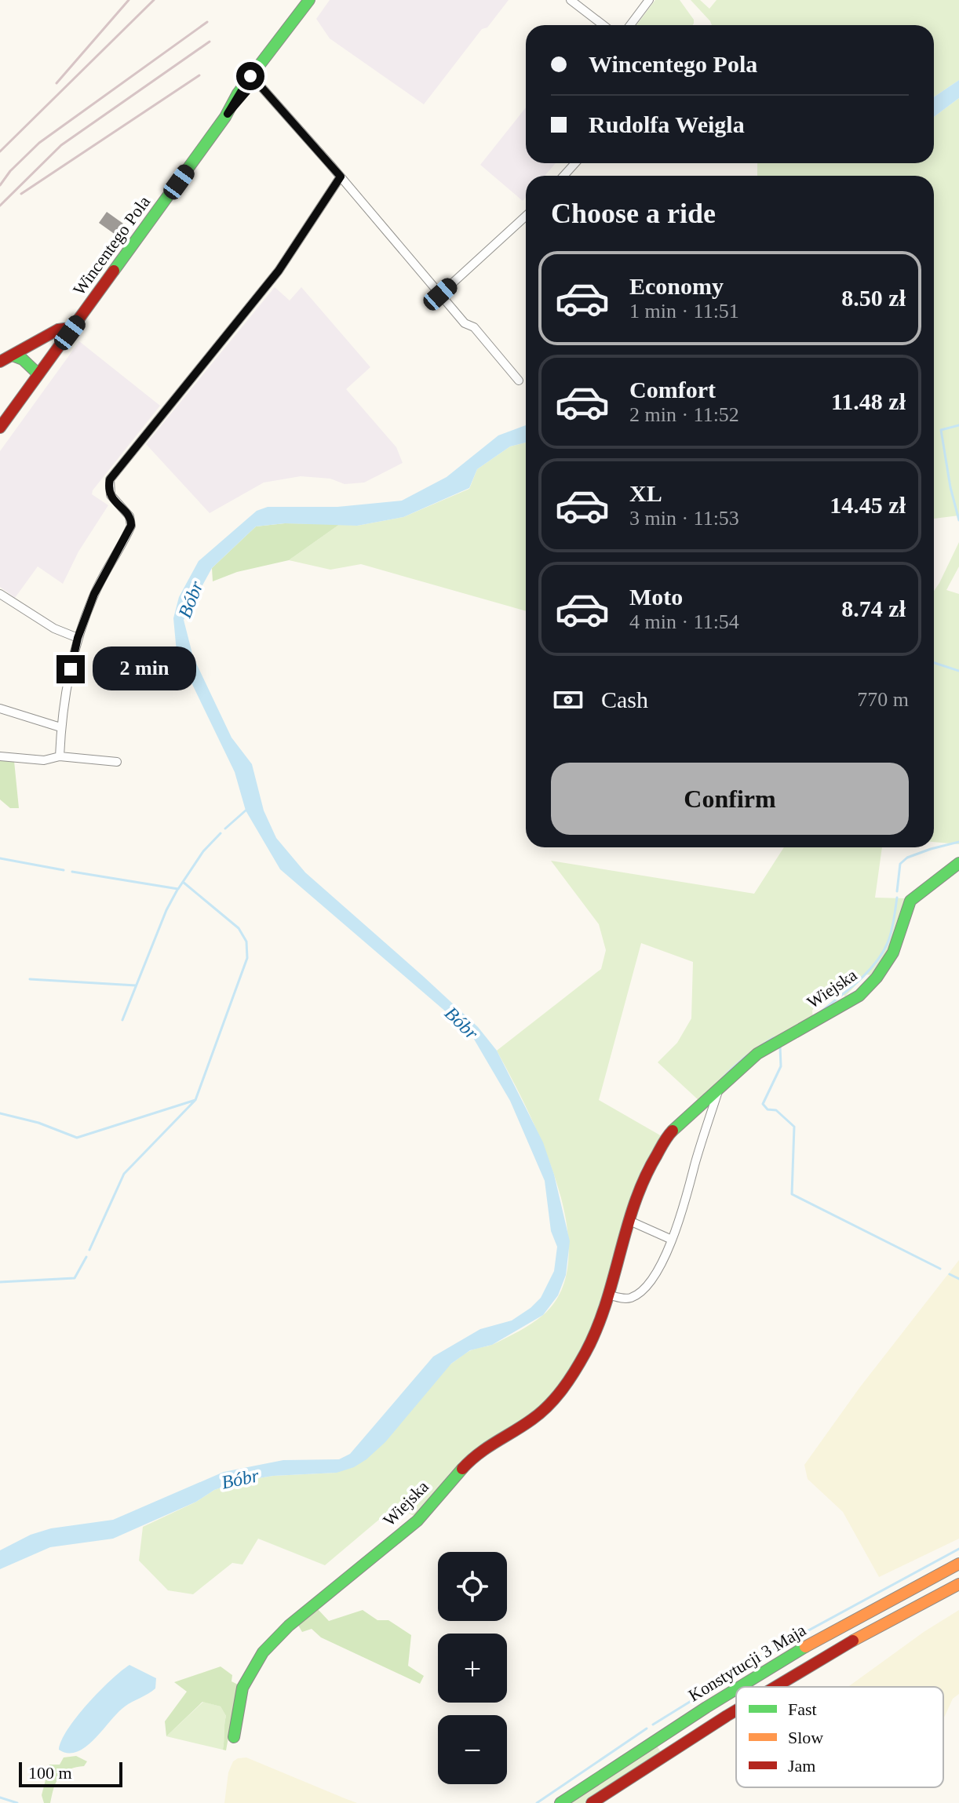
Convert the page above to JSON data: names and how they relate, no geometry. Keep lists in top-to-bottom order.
{
  "streets": {
    "street": ["Wincentego Pola", "Wiejska", "Konstytucji 3 Maja"]
  },
  "water": ["Bóbr"],
  "legend": ["Fast", "Slow", "Jam"],
  "scale_bar": "100 m",
  "page": {
    "banner": ["Wincentego Pola", "Rudolfa Weigla"],
    "heading": "Choose a ride",
    "list": [
      {
        "name": "Economy",
        "note": "1 min · 11:51",
        "value": "8.50 zł"
      },
      {
        "name": "Comfort",
        "note": "2 min · 11:52",
        "value": "11.48 zł"
      },
      {
        "name": "XL",
        "note": "3 min · 11:53",
        "value": "14.45 zł"
      },
      {
        "name": "Moto",
        "note": "4 min · 11:54",
        "value": "8.74 zł"
      }
    ],
    "bubble": "2 min",
    "pay": ["Cash", "770 m"],
    "buttons": "Confirm",
    "map_buttons": ["+", "−"],
    "scale": "100 m"
  }
}
